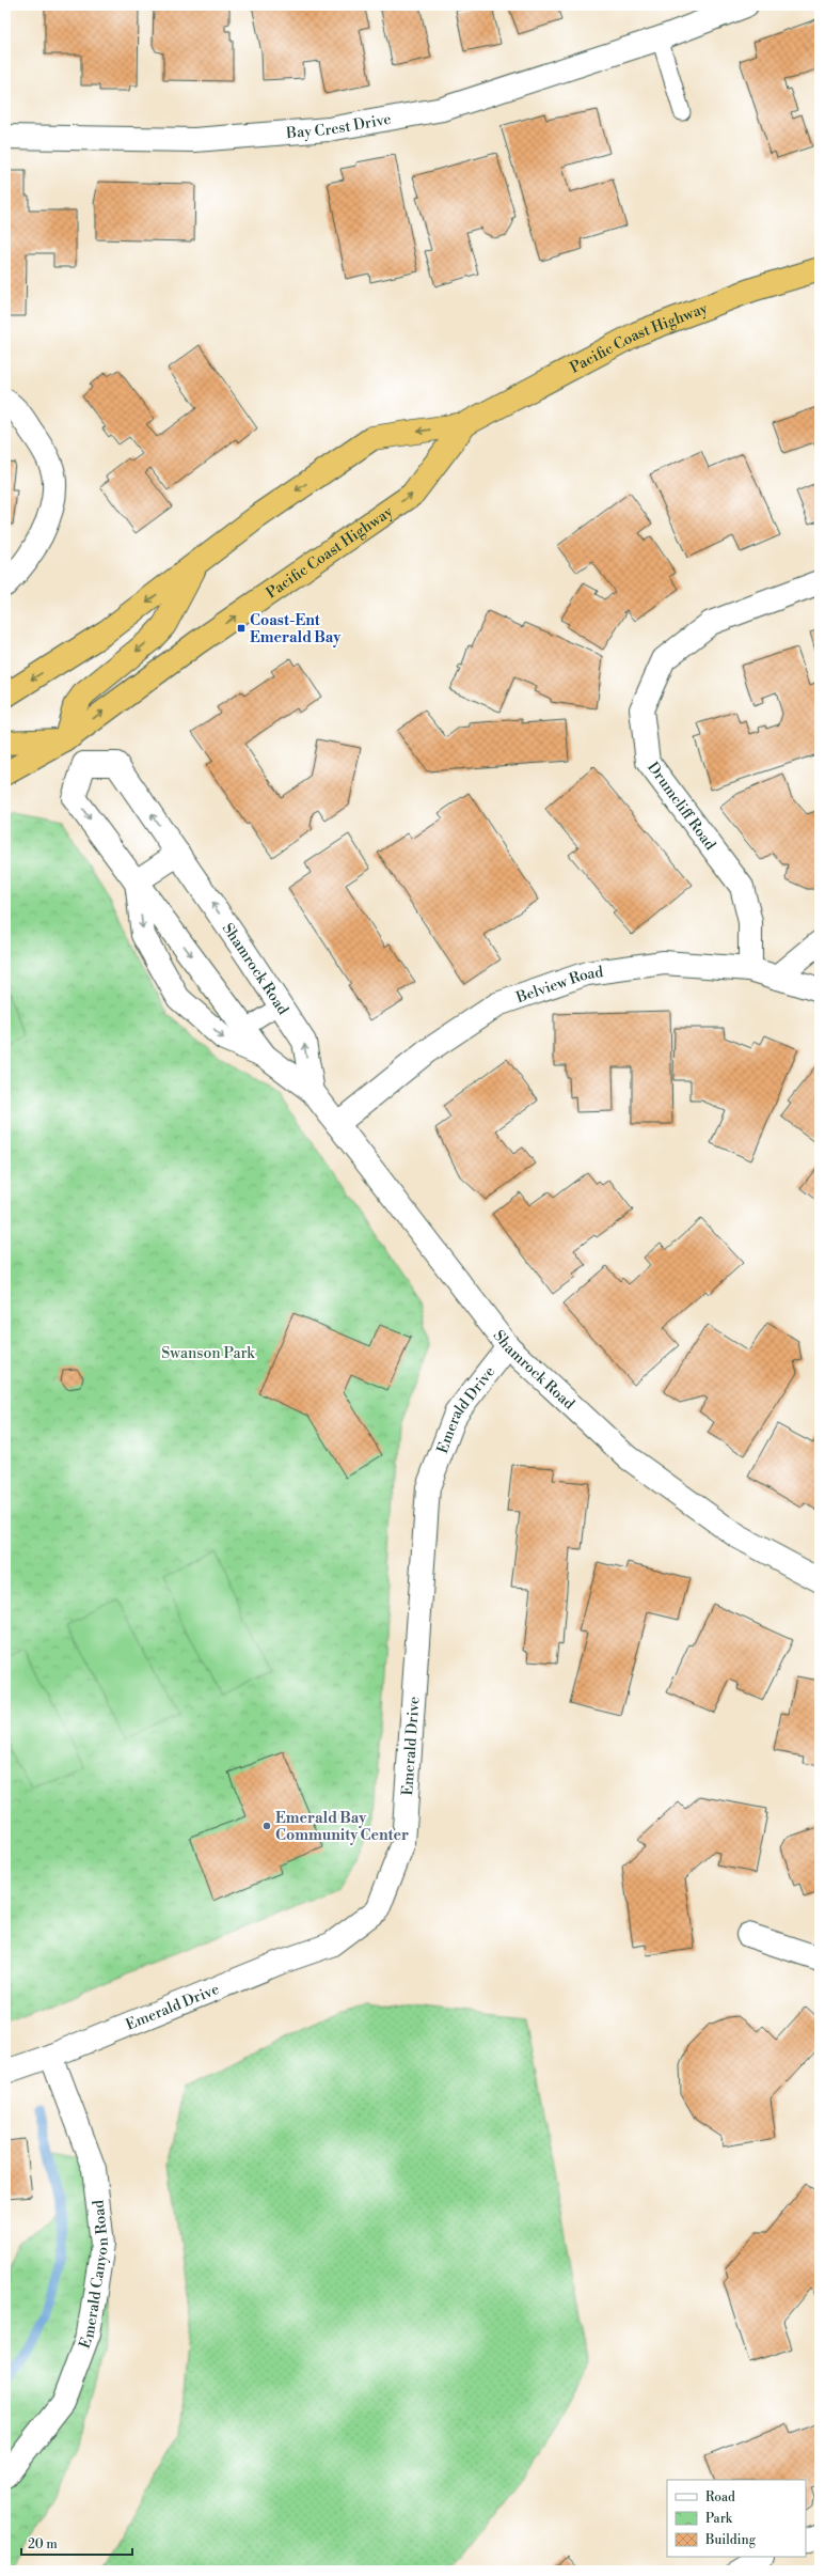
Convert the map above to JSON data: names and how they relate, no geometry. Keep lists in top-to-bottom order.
{
  "streets": {
    "highway": ["Pacific Coast Highway"],
    "street": [
      "Bay Crest Drive",
      "Drumcliff Road",
      "Shamrock Road",
      "Belview Road",
      "Emerald Drive",
      "Emerald Canyon Road"
    ]
  },
  "crossings": [
    ["Drumcliff Road", "Belview Road"],
    ["Shamrock Road", "Belview Road"],
    ["Shamrock Road", "Emerald Drive"],
    ["Emerald Drive", "Emerald Canyon Road"]
  ],
  "parks": ["Swanson Park"],
  "places": {
    "transit": ["Coast-Ent Emerald Bay"],
    "other": ["Emerald Bay Community Center"]
  },
  "legend": ["Road", "Park", "Building"],
  "scale_bar": "20 m"
}
